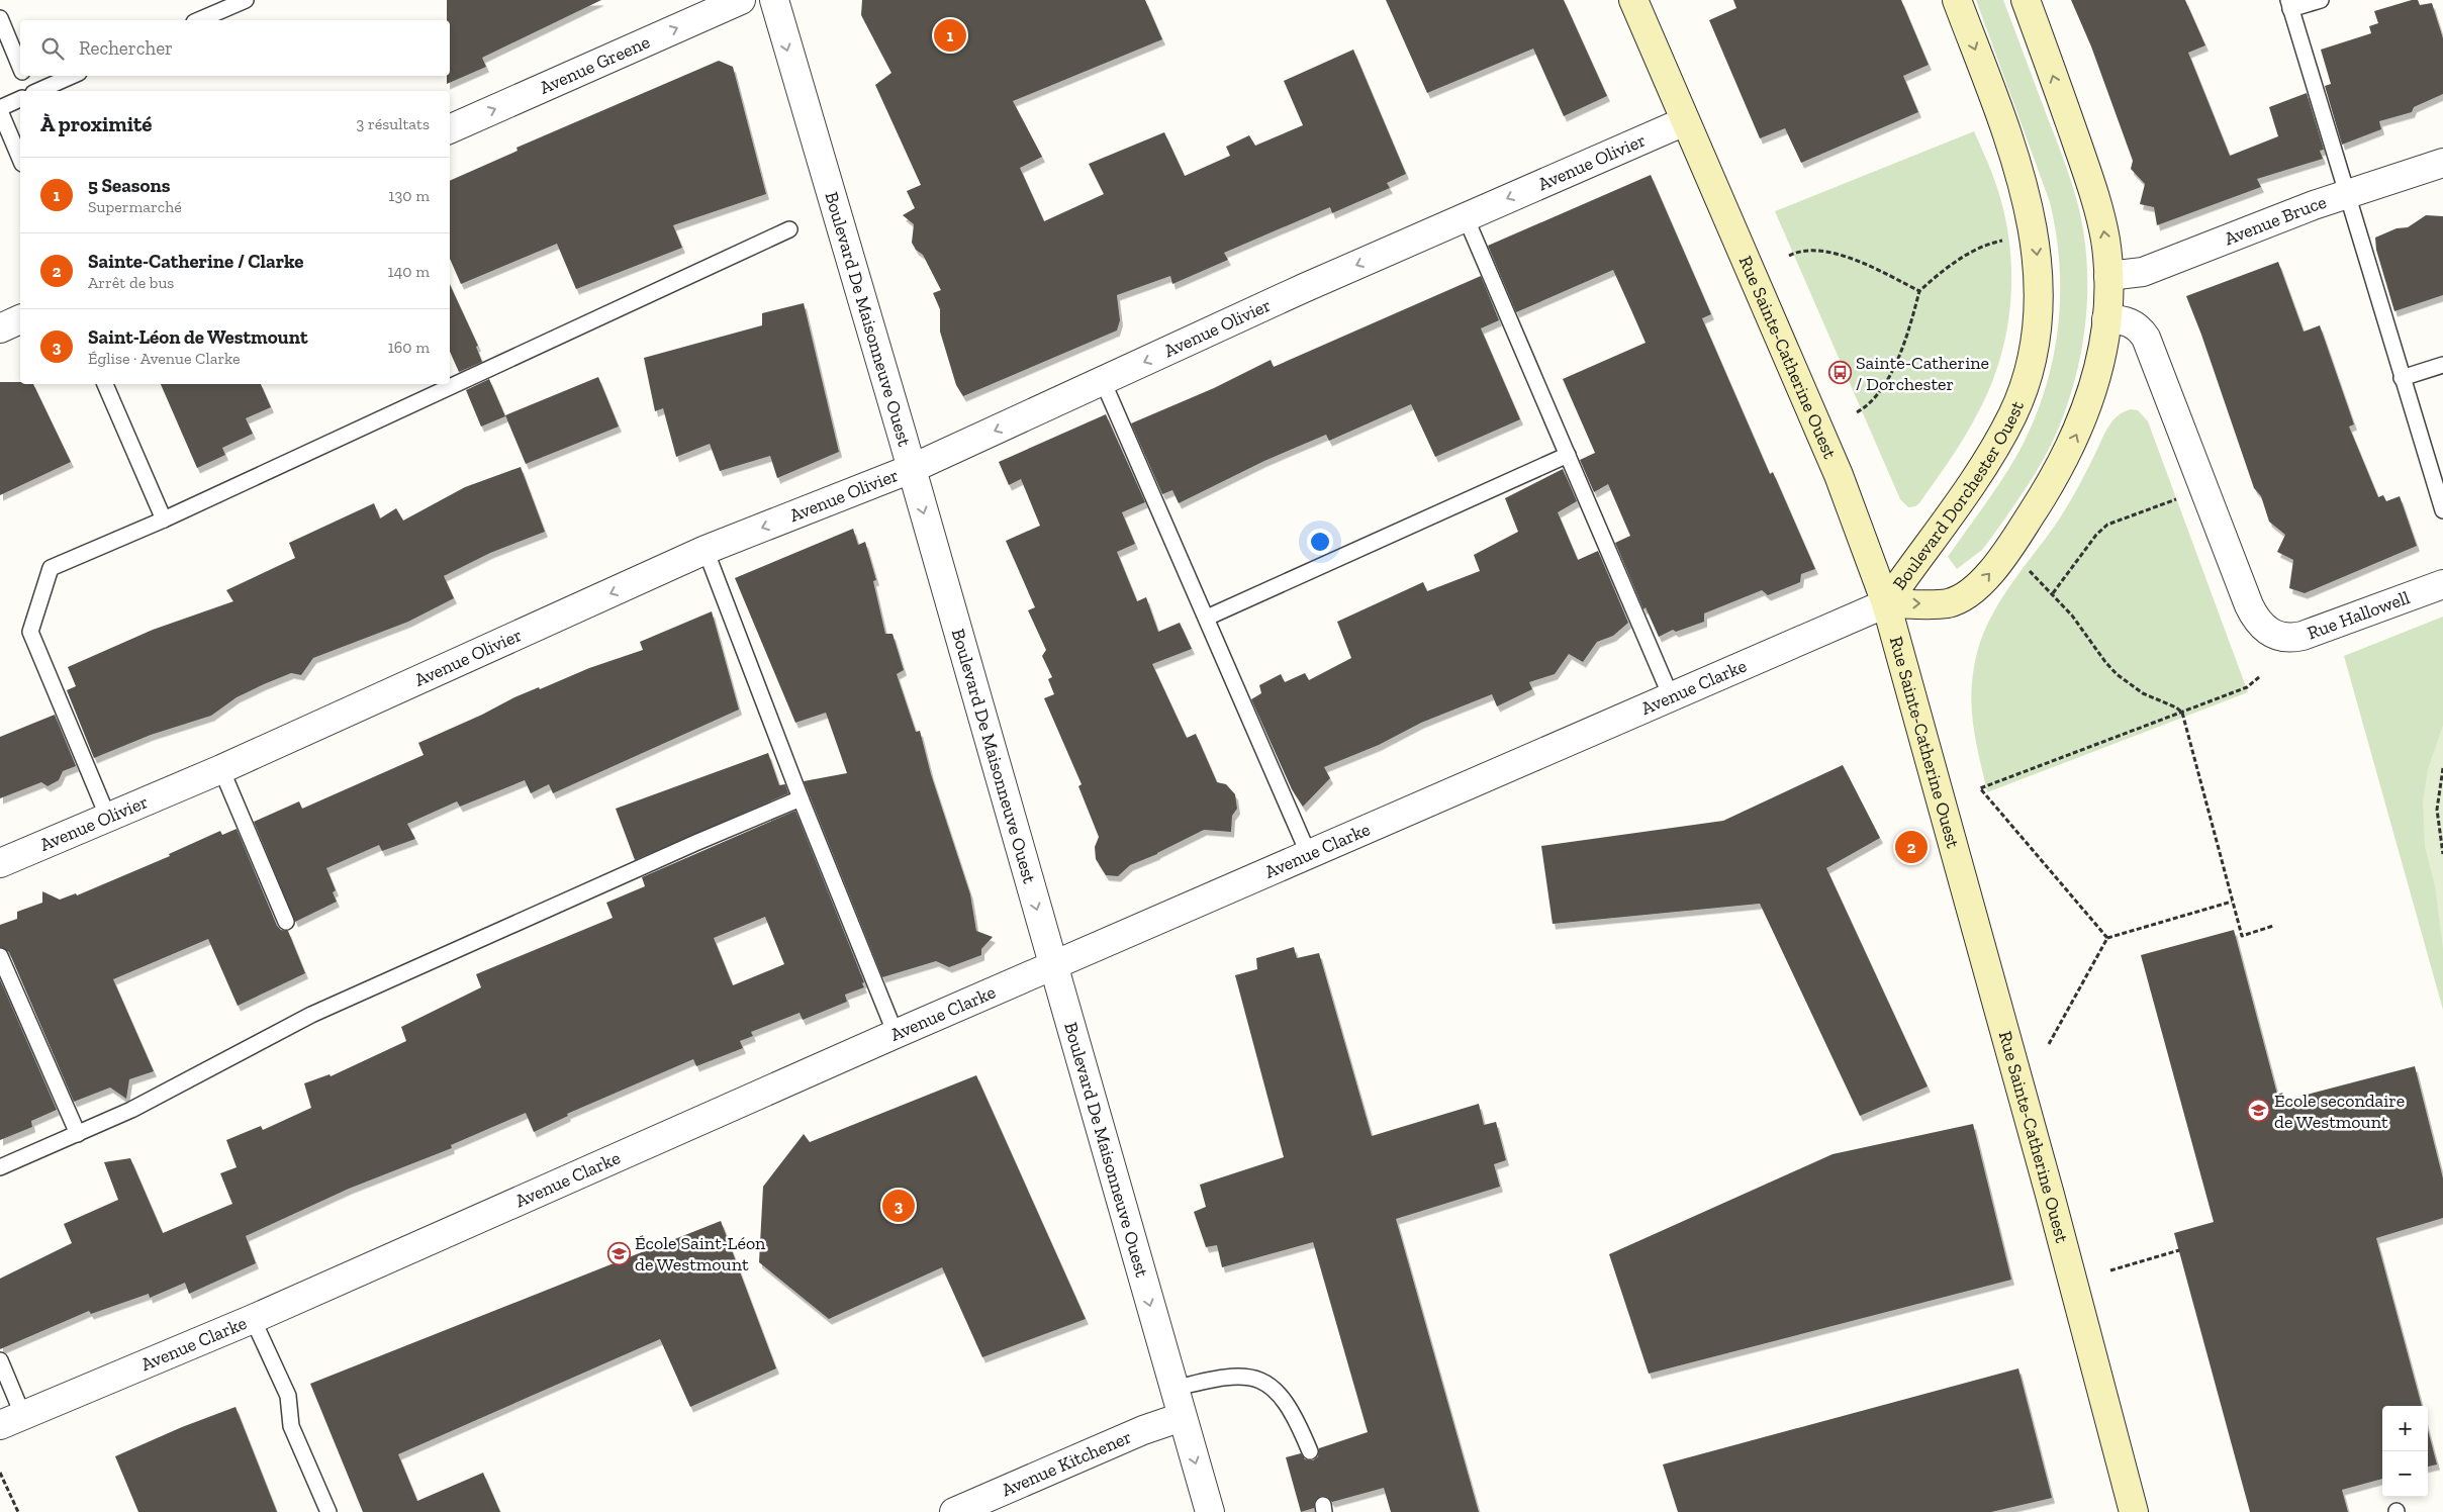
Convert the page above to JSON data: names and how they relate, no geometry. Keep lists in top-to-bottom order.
{
  "streets": {
    "main road": ["Rue Sainte-Catherine Ouest", "Boulevard Dorchester Ouest"],
    "street": [
      "Avenue Greene",
      "Avenue Olivier",
      "Avenue Bruce",
      "Boulevard De Maisonneuve Ouest",
      "Rue Hallowell",
      "Avenue Clarke",
      "Avenue Kitchener"
    ]
  },
  "crossings": [
    ["Avenue Olivier", "Boulevard De Maisonneuve Ouest"],
    ["Avenue Olivier", "Rue Sainte-Catherine Ouest"],
    ["Avenue Bruce", "Boulevard Dorchester Ouest"],
    ["Boulevard De Maisonneuve Ouest", "Avenue Clarke"],
    ["Boulevard De Maisonneuve Ouest", "Avenue Kitchener"],
    ["Rue Sainte-Catherine Ouest", "Boulevard Dorchester Ouest"],
    ["Rue Sainte-Catherine Ouest", "Avenue Clarke"],
    ["Boulevard Dorchester Ouest", "Rue Hallowell"],
    ["Boulevard Dorchester Ouest", "Avenue Clarke"]
  ],
  "one_way": ["Avenue Greene", "Avenue Olivier", "Boulevard De Maisonneuve Ouest"],
  "places": {
    "bus stop": ["Sainte-Catherine / Dorchester"],
    "school or university": ["École secondaire de Westmount", "École Saint-Léon de Westmount"]
  },
  "page": {
    "pins": ["1", "2", "3"],
    "search": "Rechercher",
    "heading": ["À proximité", "3 résultats"],
    "list": [
      {
        "mark": "1",
        "name": "5 Seasons",
        "note": "Supermarché",
        "value": "130 m"
      },
      {
        "mark": "2",
        "name": "Sainte-Catherine / Clarke",
        "note": "Arrêt de bus",
        "value": "140 m"
      },
      {
        "mark": "3",
        "name": "Saint-Léon de Westmount",
        "note": "Église · Avenue Clarke",
        "value": "160 m"
      }
    ],
    "map_buttons": ["+", "−"]
  }
}
